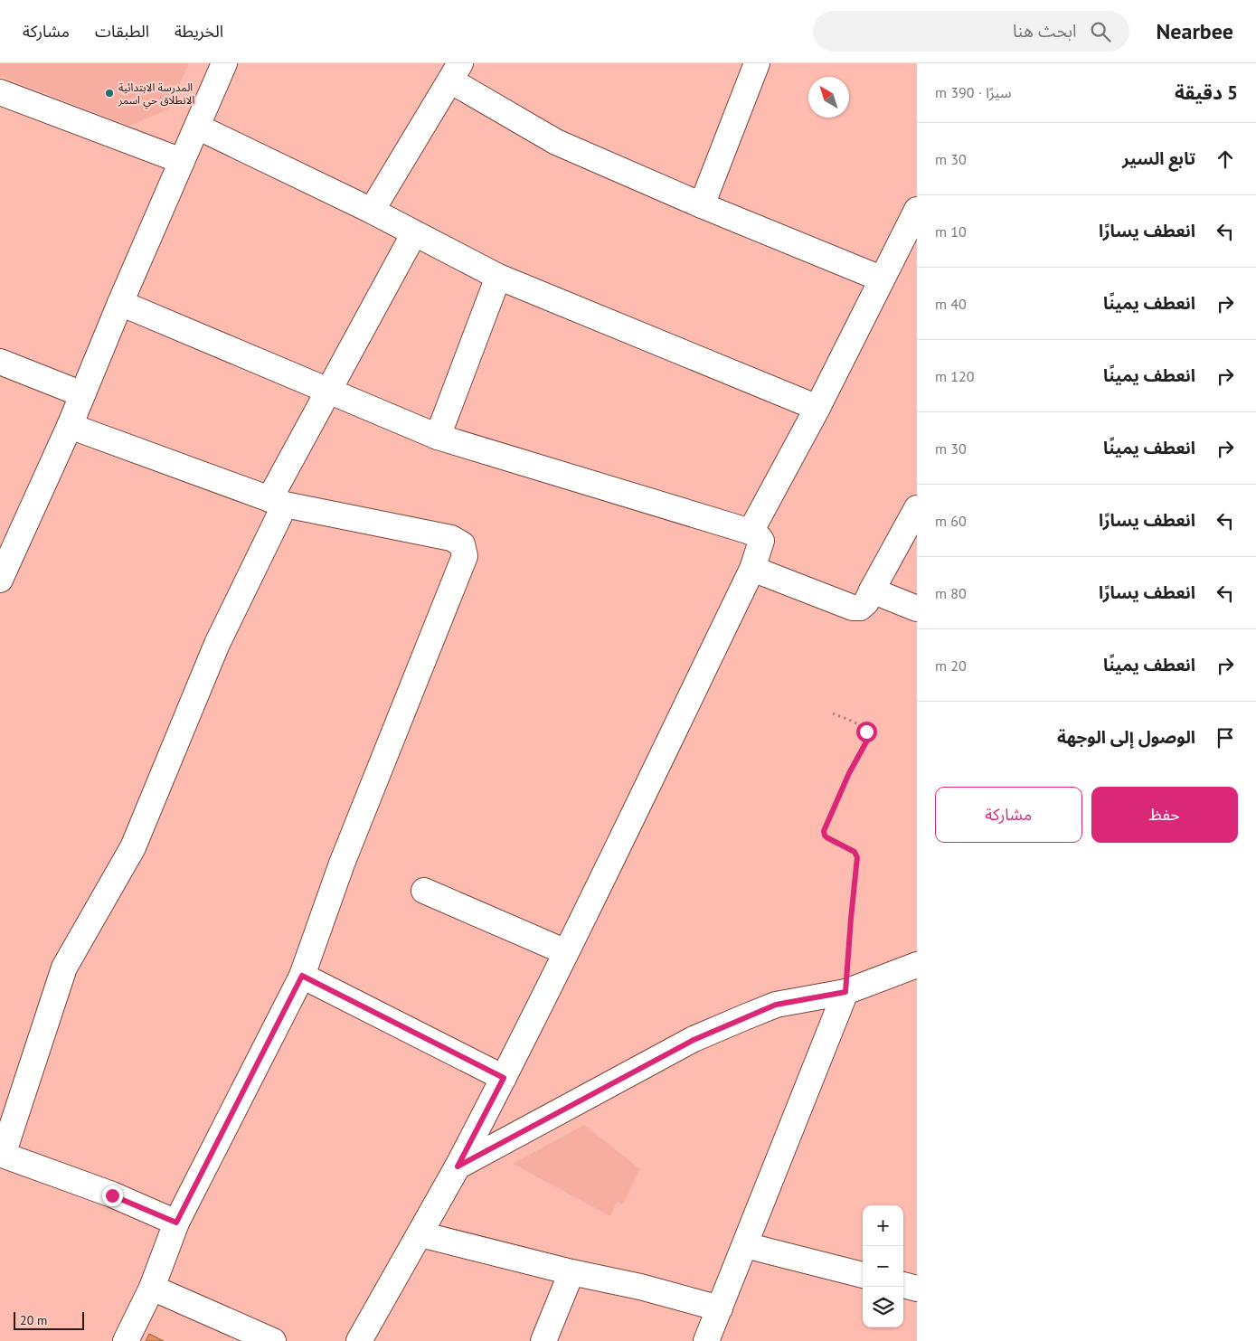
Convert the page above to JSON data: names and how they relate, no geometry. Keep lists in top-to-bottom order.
{
  "places": ["المدرسة الابتدائية الانطلاق حي اسمر"],
  "scale_bar": "20 m",
  "north": "top left",
  "page": {
    "header": "Nearbee",
    "search": "ابحث هنا",
    "nav": ["الخريطة", "الطبقات", "مشاركة"],
    "heading": ["5 دقيقة", "سيرًا · 390 m"],
    "list": [
      ["تابع السير", "30 m"],
      ["انعطف يسارًا", "10 m"],
      ["انعطف يمينًا", "40 m"],
      ["انعطف يمينًا", "120 m"],
      ["انعطف يمينًا", "30 m"],
      ["انعطف يسارًا", "60 m"],
      ["انعطف يسارًا", "80 m"],
      ["انعطف يمينًا", "20 m"],
      "الوصول إلى الوجهة"
    ],
    "buttons": ["حفظ", "مشاركة"],
    "map_buttons": ["+", "−"],
    "scale": "20 m"
  }
}
